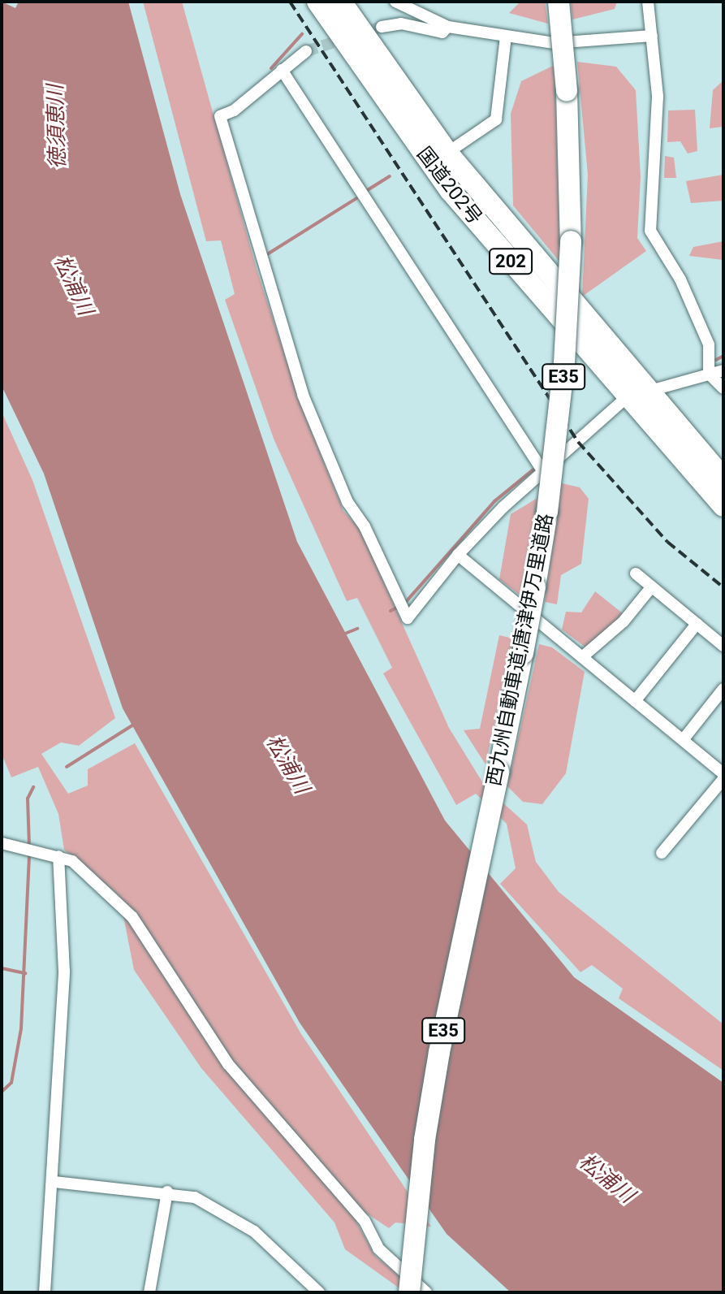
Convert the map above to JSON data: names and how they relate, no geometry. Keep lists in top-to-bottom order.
{
  "streets": {
    "highway": [
      "国道202号",
      "202",
      "E35",
      "西九州自動車道;唐津伊万里道路"
    ]
  },
  "water": ["徳須恵川", "松浦川"]
}
